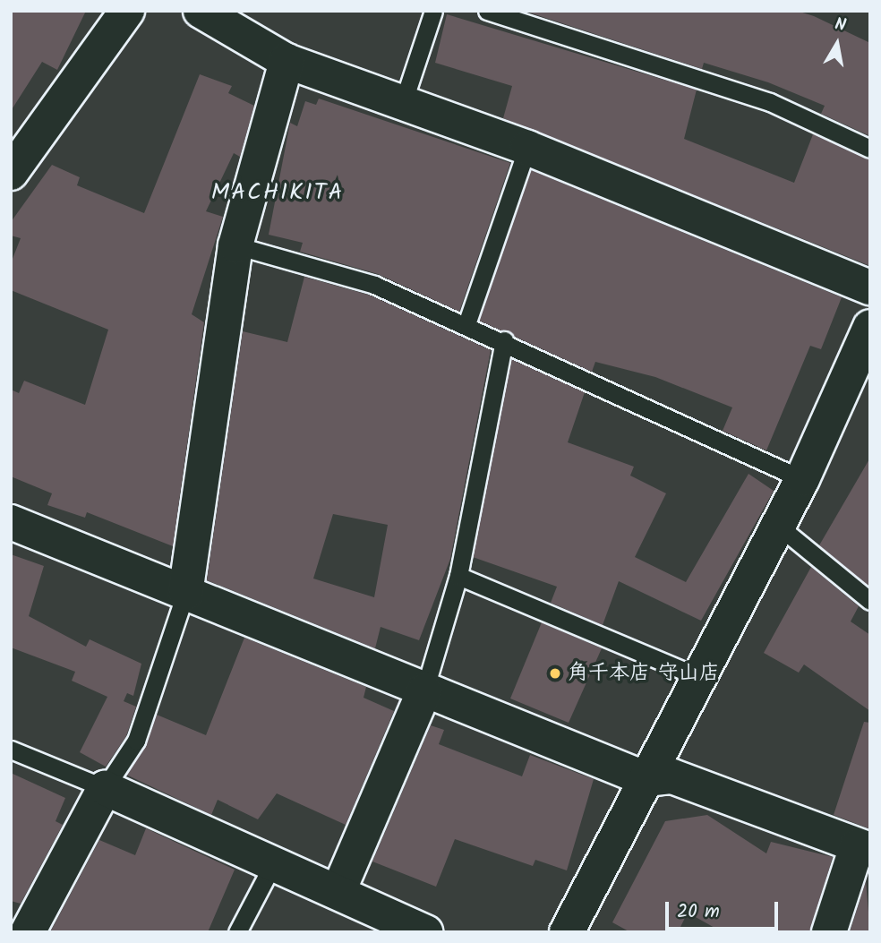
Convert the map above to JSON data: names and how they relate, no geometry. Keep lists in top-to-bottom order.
{
  "districts": ["MACHIKITA"],
  "places": ["角千本店 守山店"],
  "scale_bar": "20 m",
  "north": "top"
}
